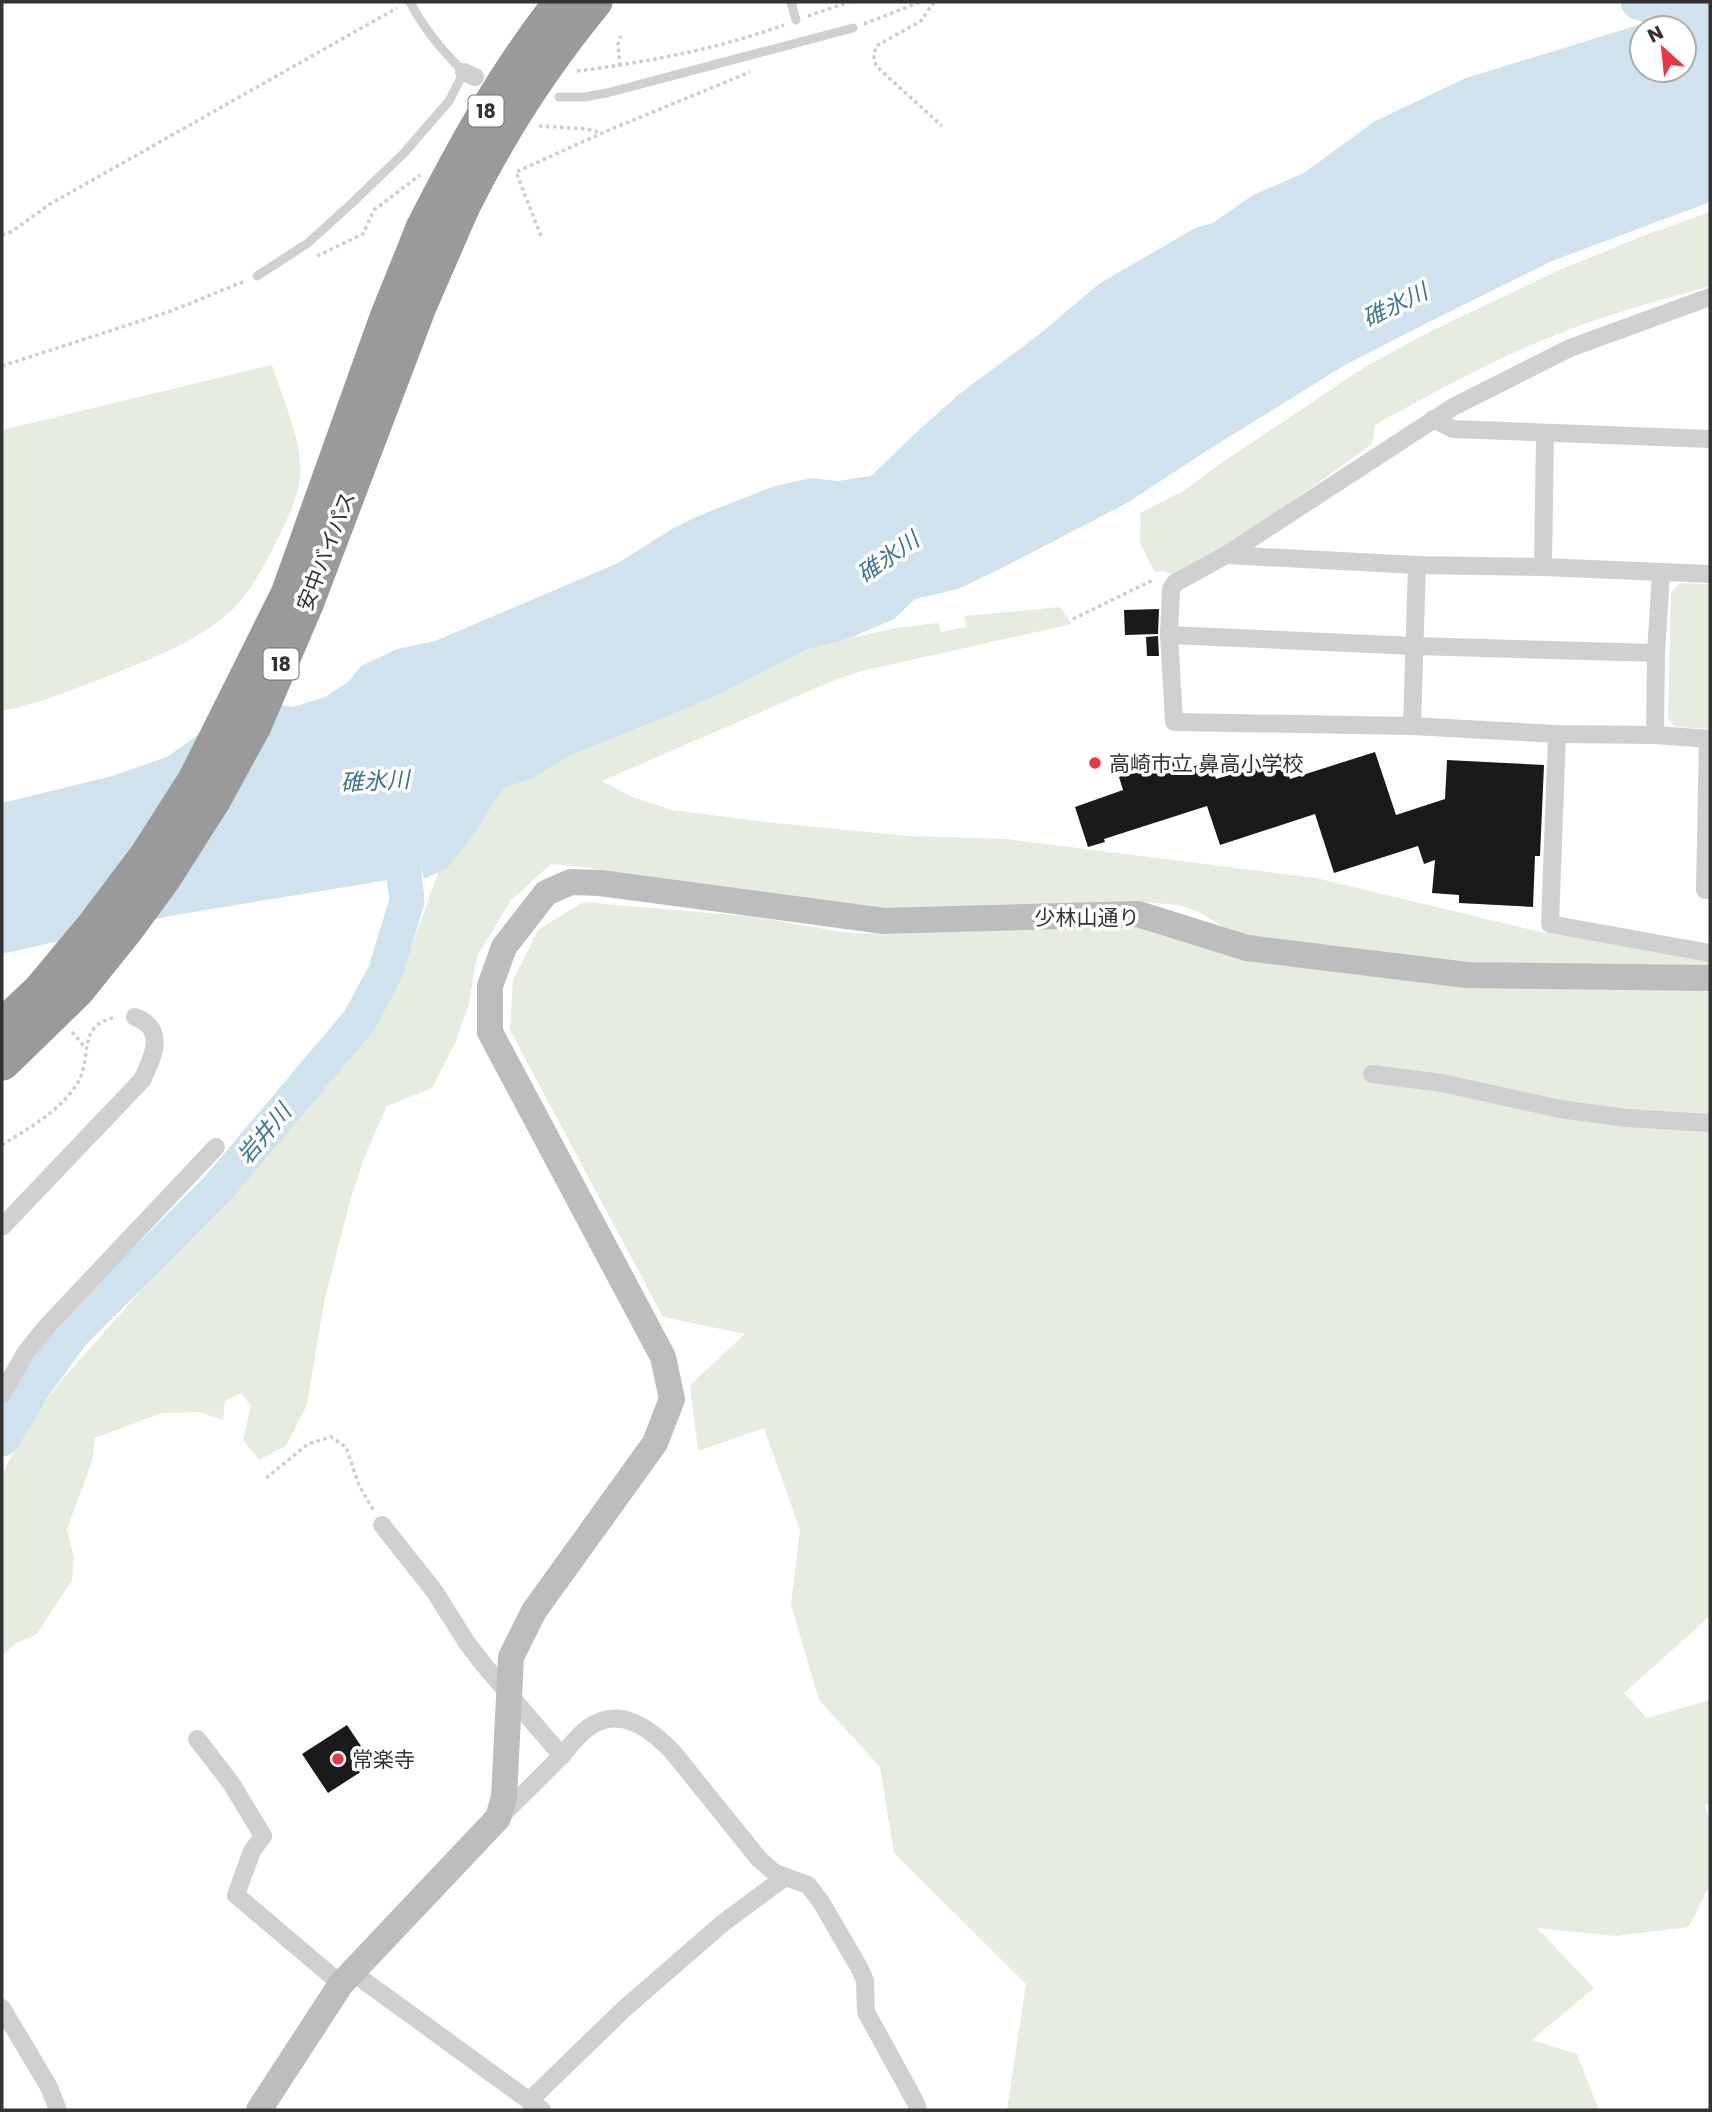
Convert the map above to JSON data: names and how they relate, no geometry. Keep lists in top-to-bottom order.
{
  "streets": {
    "highway": ["18", "安中バイパス"],
    "street": ["少林山通り"]
  },
  "water": ["碓氷川", "岩井川"],
  "places": ["高崎市立 鼻高小学校", "常楽寺"],
  "north": "top left"
}
